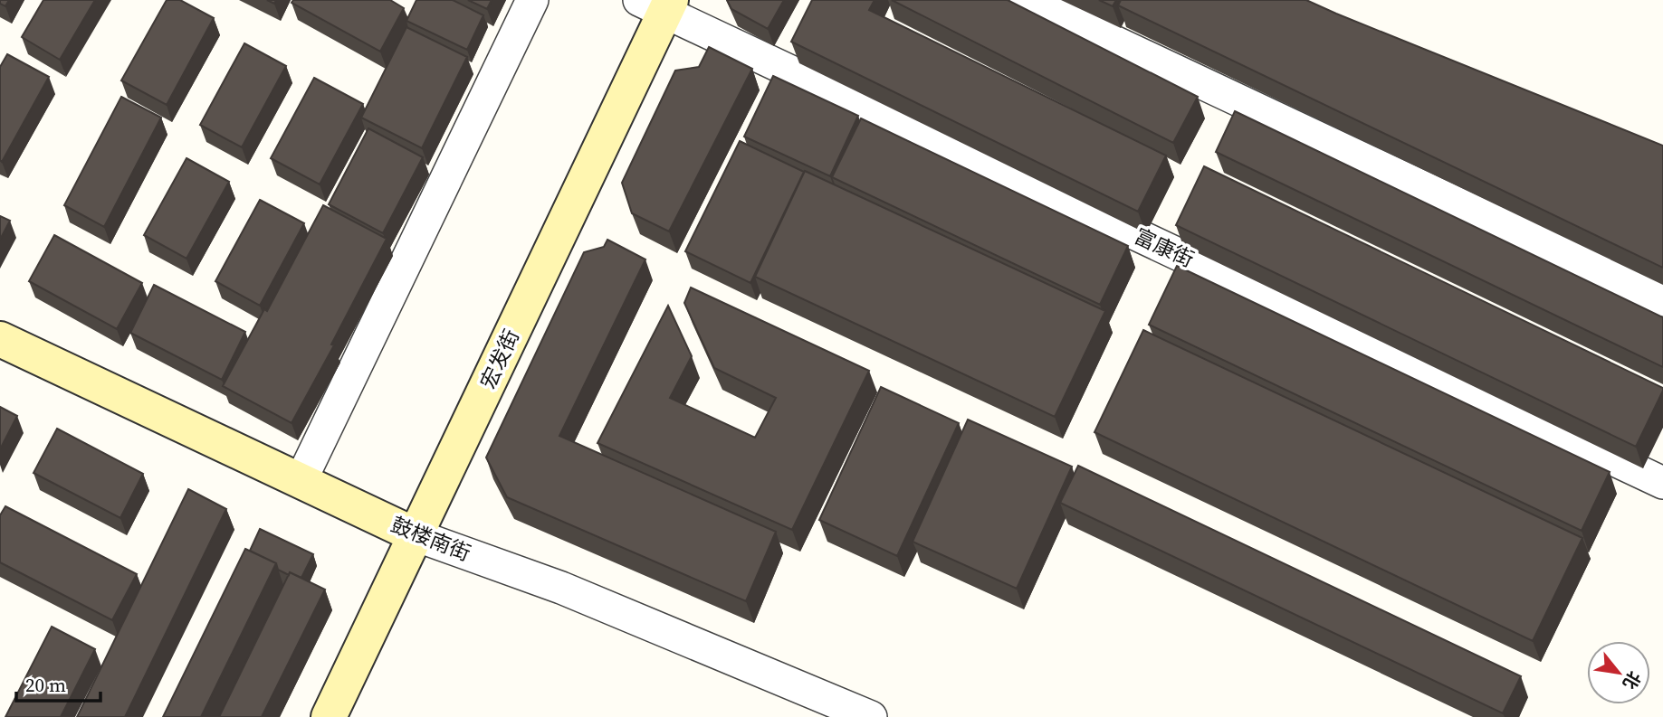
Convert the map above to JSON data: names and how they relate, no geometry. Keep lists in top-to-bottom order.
{
  "streets": {
    "street": ["富康街", "宏发街", "鼓楼南街"]
  },
  "crossings": [
    ["富康街", "宏发街"],
    ["宏发街", "鼓楼南街"]
  ],
  "scale_bar": "20 m",
  "north": "bottom right"
}
